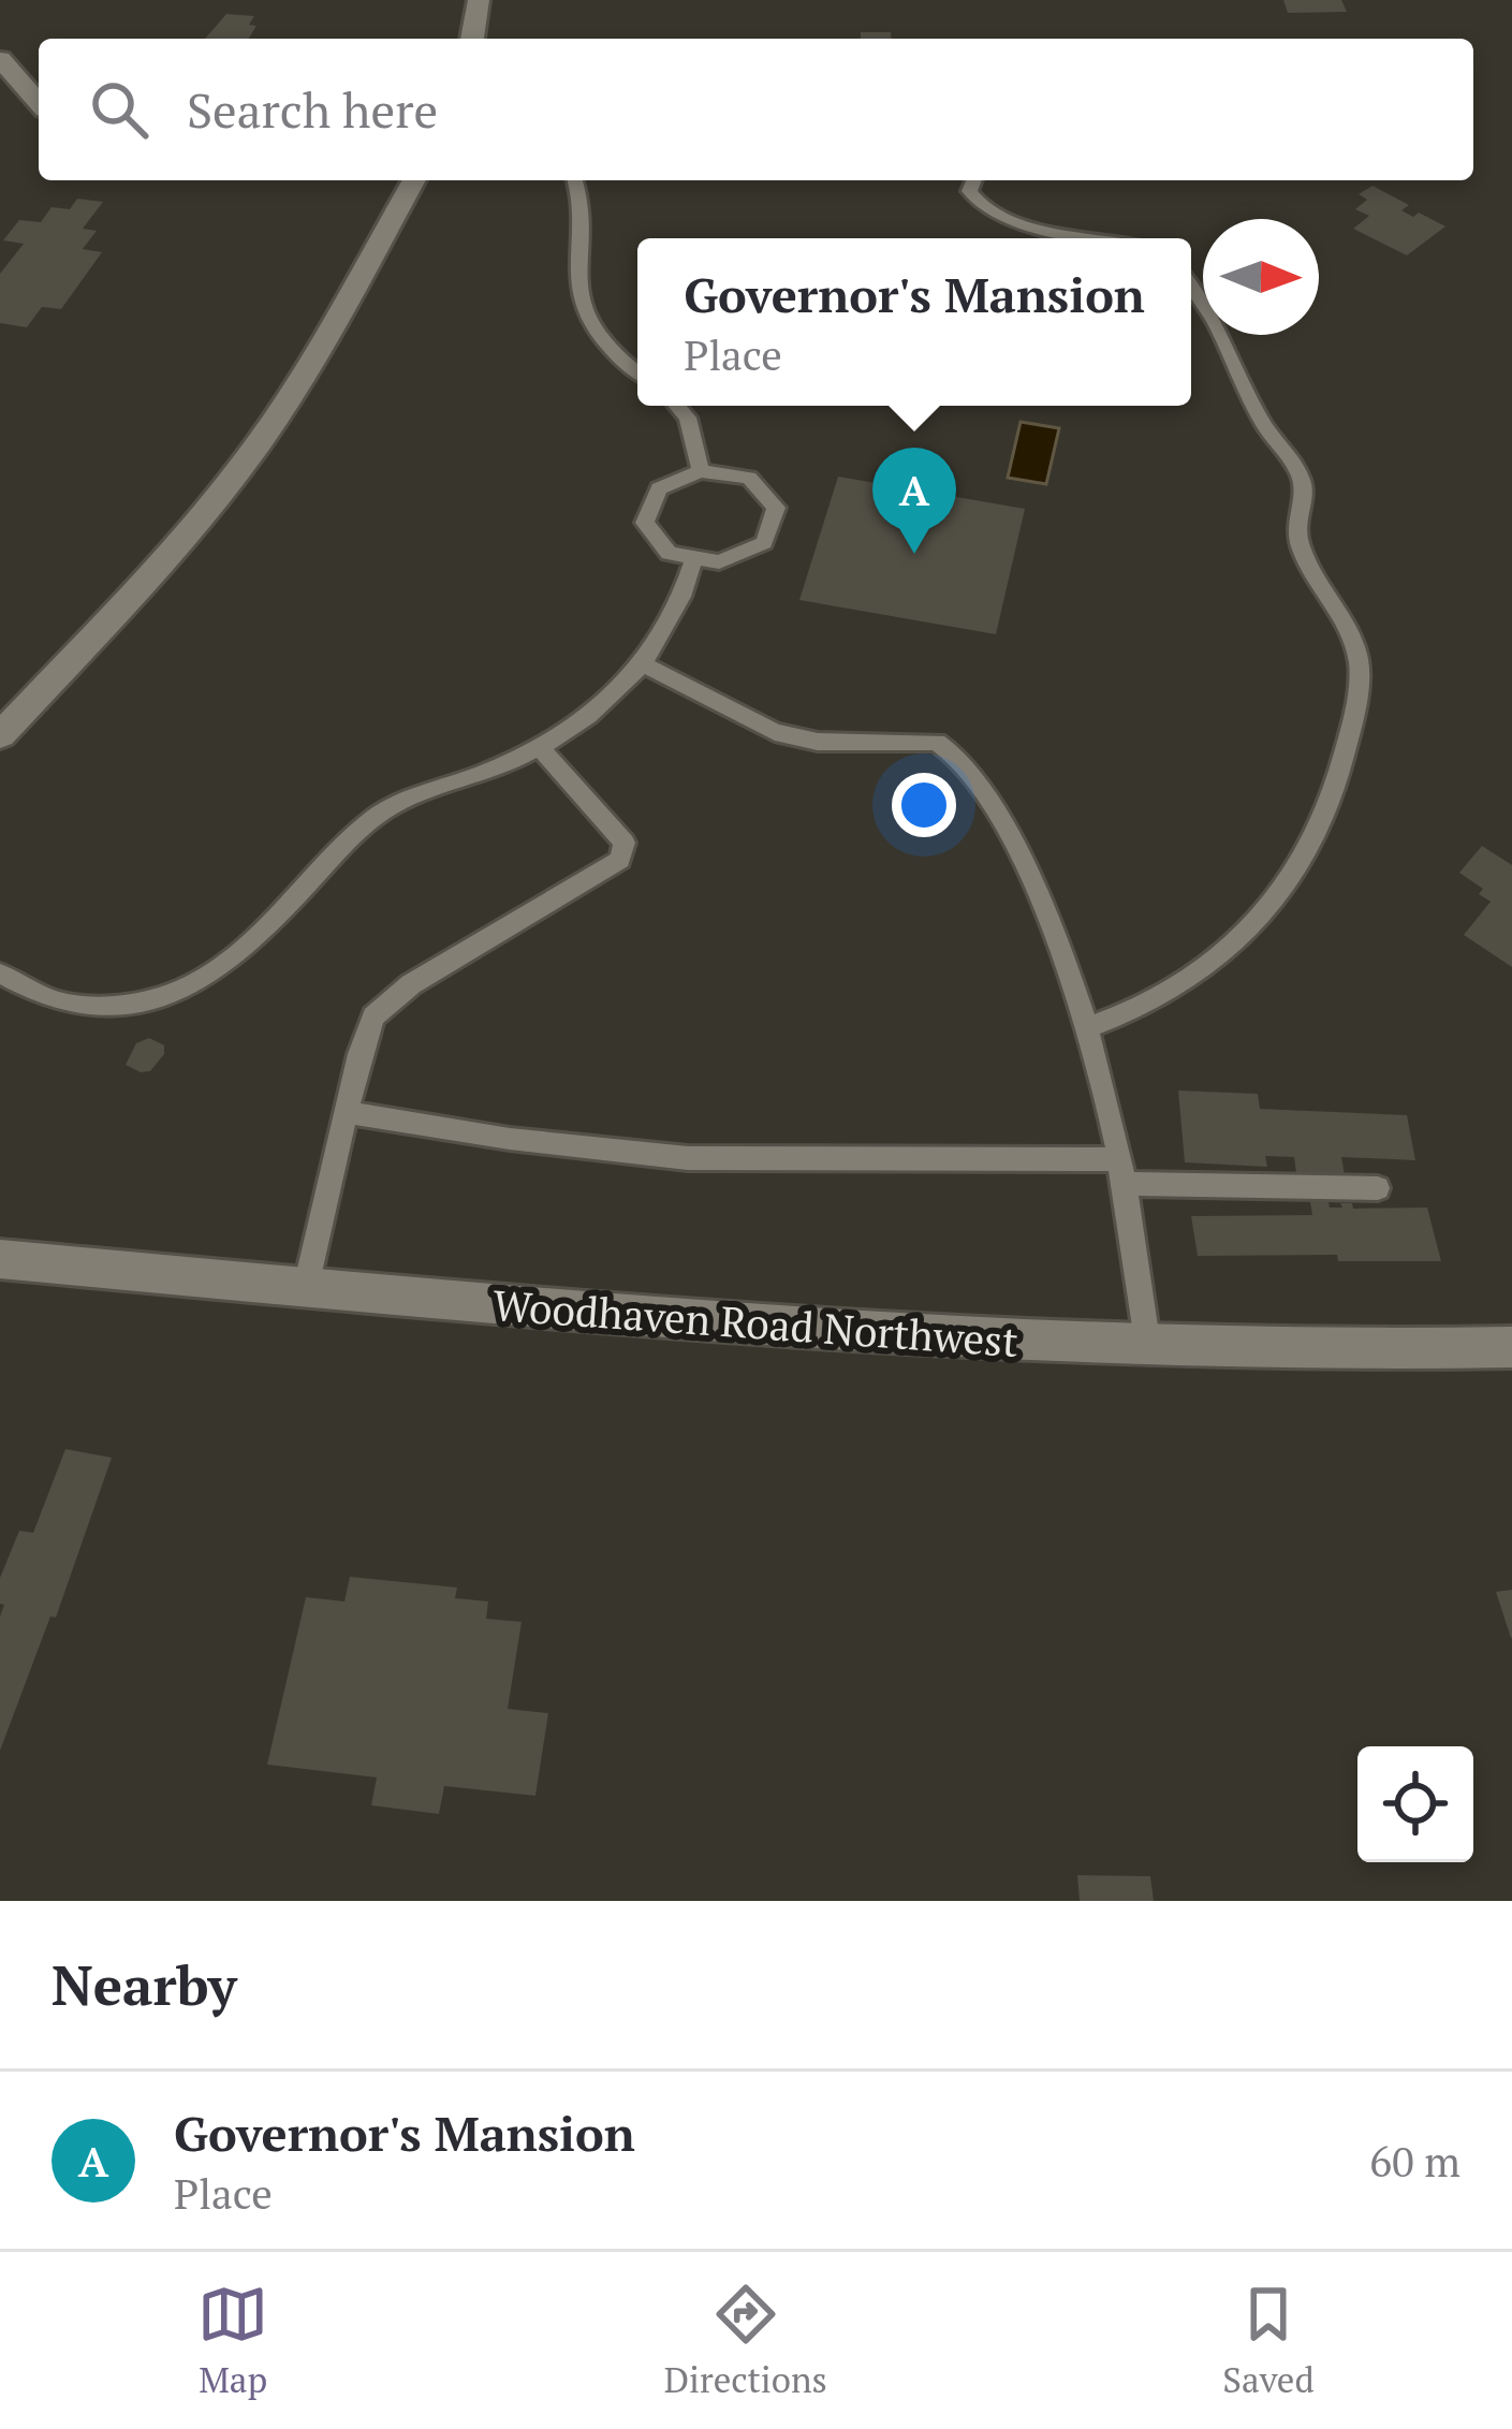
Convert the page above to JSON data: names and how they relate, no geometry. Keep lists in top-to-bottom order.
{
  "streets": {
    "street": ["Woodhaven Road Northwest"]
  },
  "north": "right",
  "page": {
    "search": "Search here",
    "popup": ["Governor's Mansion", "Place"],
    "pins": "A",
    "heading": "Nearby",
    "list": [
      {
        "mark": "A",
        "name": "Governor's Mansion",
        "note": "Place",
        "value": "60 m"
      }
    ],
    "nav": ["Map", "Directions", "Saved"]
  }
}
